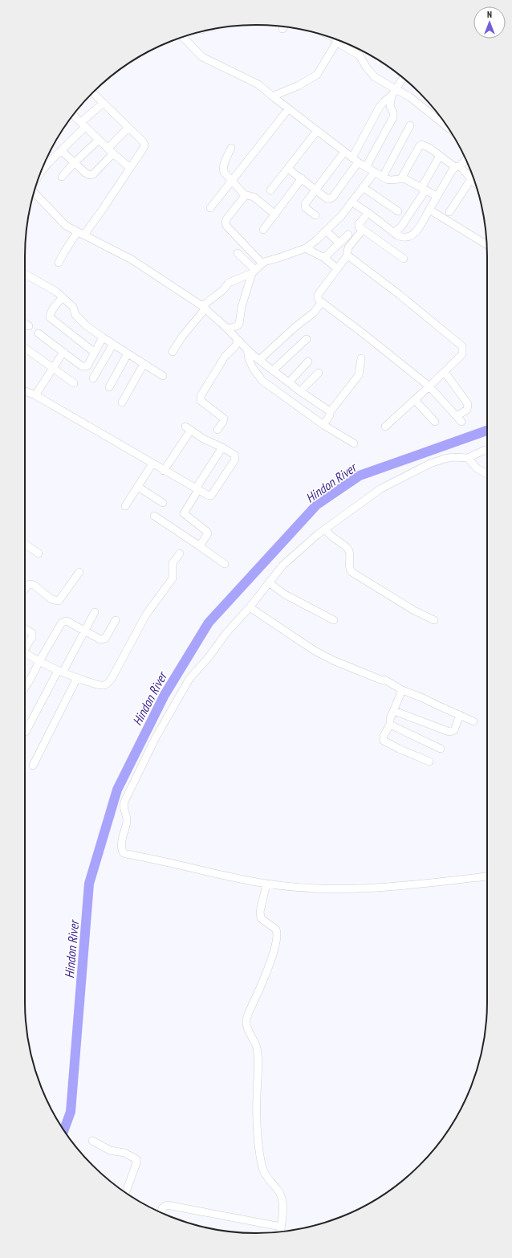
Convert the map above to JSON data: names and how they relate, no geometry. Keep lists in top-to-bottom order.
{
  "water": ["Hindon River"],
  "north": "top"
}
